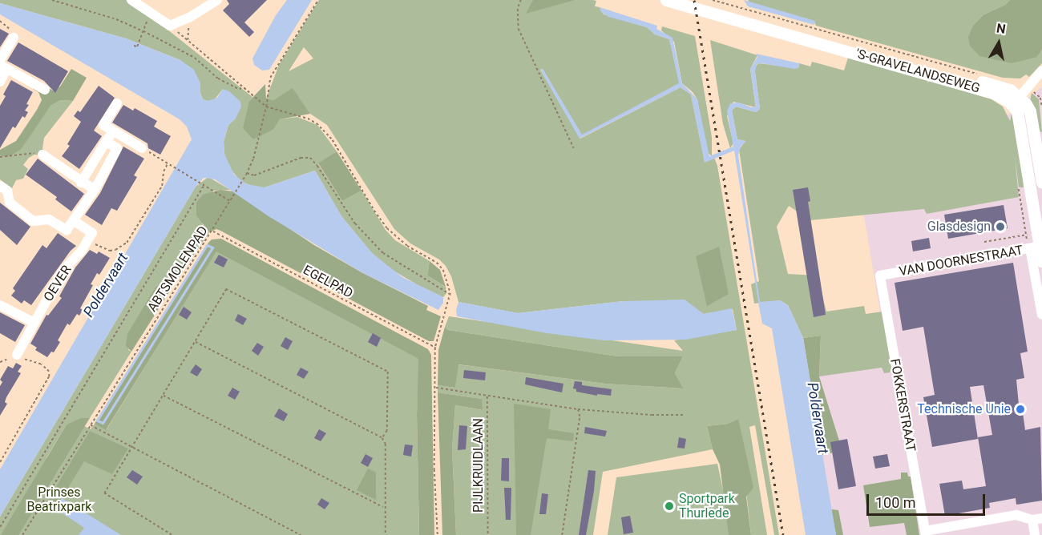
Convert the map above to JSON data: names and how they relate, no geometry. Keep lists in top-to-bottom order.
{
  "streets": {
    "main road": ["'S-GRAVELANDSEWEG"],
    "street": ["VAN DOORNESTRAAT", "OEVER", "FOKKERSTRAAT"],
    "path": ["ABTSMOLENPAD", "EGELPAD", "PIJLKRUIDLAAN"]
  },
  "crossings": [
    ["VAN DOORNESTRAAT", "FOKKERSTRAAT"],
    ["ABTSMOLENPAD", "EGELPAD"]
  ],
  "water": ["Poldervaart"],
  "parks": ["Prinses Beatrixpark"],
  "places": ["Glasdesign", "Technische Unie", "Sportpark Thurlede"],
  "scale_bar": "100 m",
  "north": "top"
}
